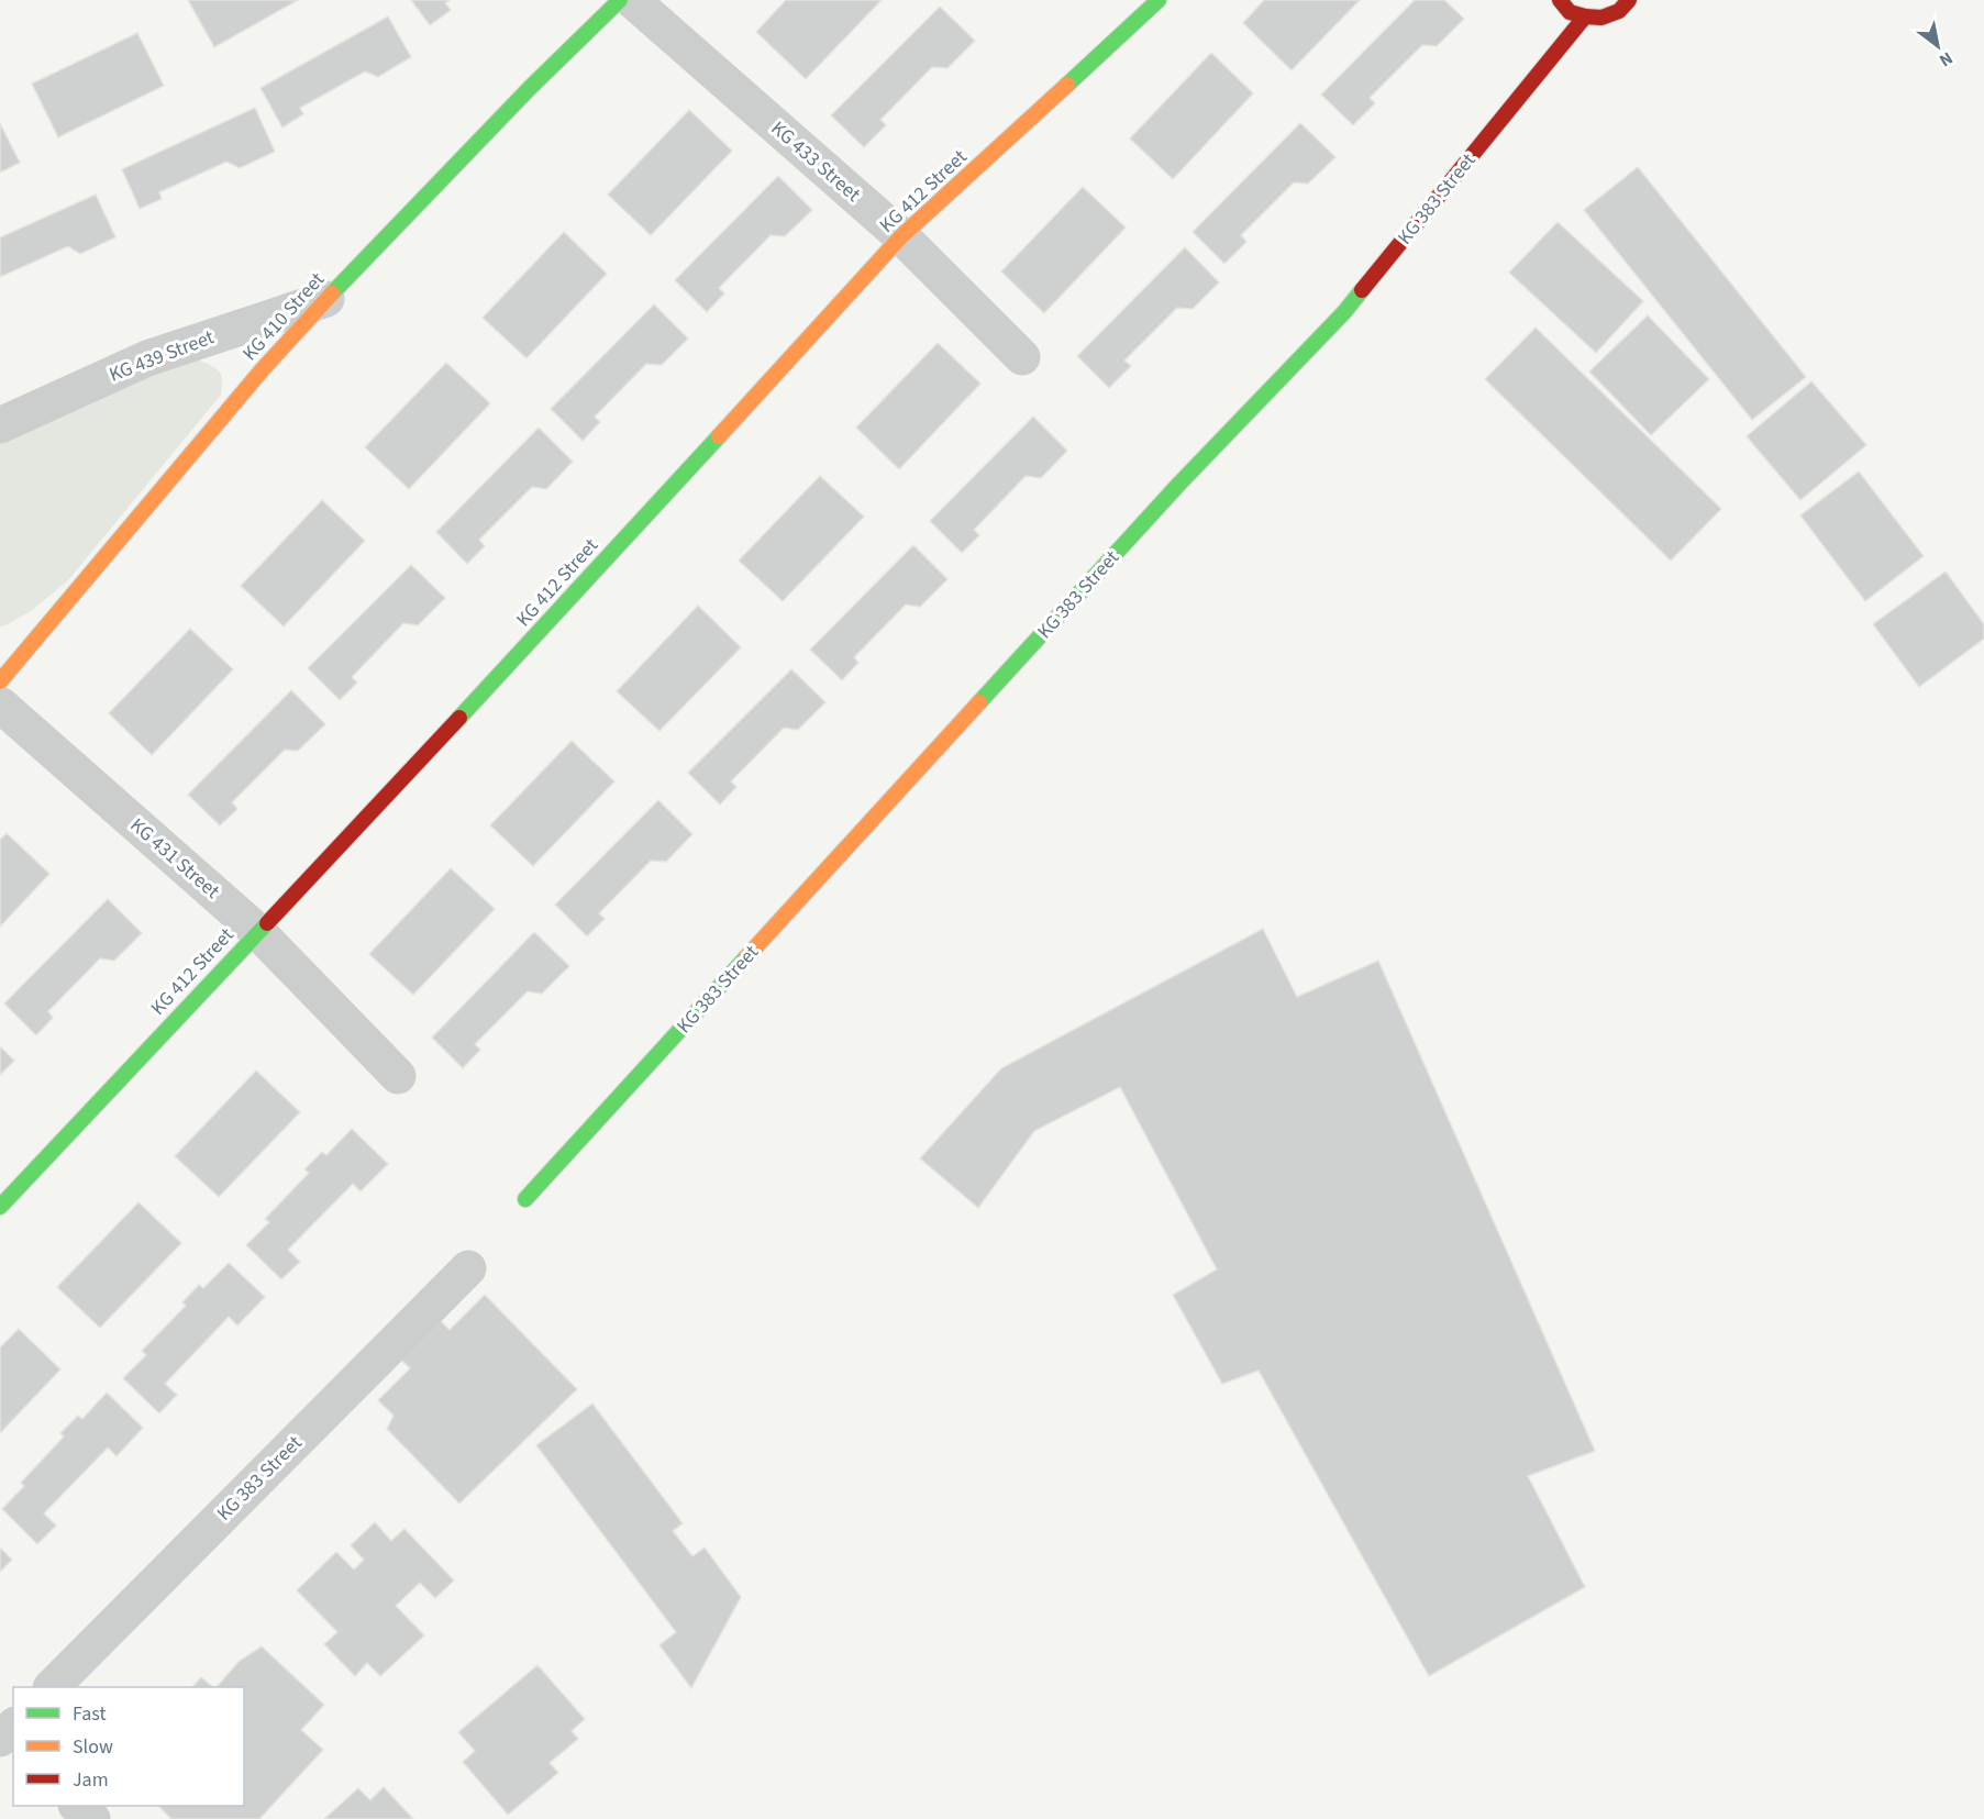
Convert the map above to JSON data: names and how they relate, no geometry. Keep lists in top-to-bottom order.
{
  "streets": {
    "street": [
      "KG 433 Street",
      "KG 412 Street",
      "KG 383 Street",
      "KG 410 Street",
      "KG 439 Street",
      "KG 431 Street"
    ]
  },
  "crossings": [
    ["KG 433 Street", "KG 412 Street"],
    ["KG 412 Street", "KG 431 Street"],
    ["KG 410 Street", "KG 439 Street"]
  ],
  "legend": ["Fast", "Slow", "Jam"],
  "north": "bottom right"
}
